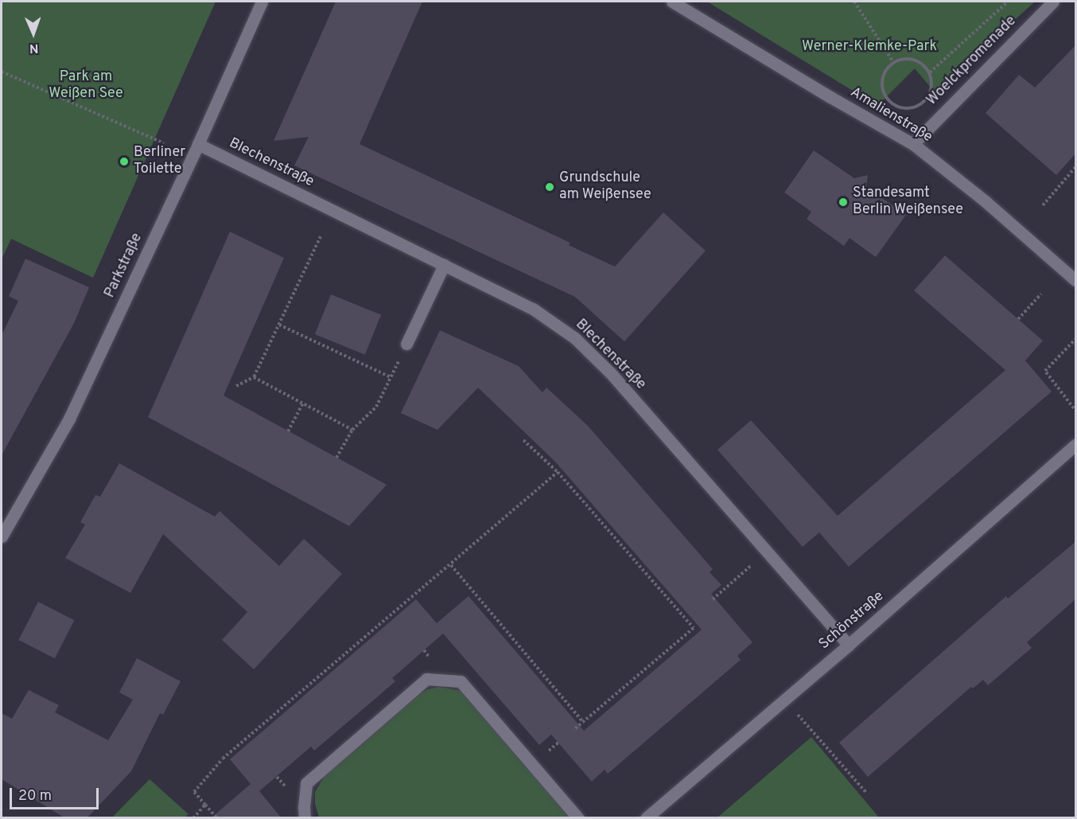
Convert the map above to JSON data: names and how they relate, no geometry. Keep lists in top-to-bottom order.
{
  "streets": {
    "street": [
      "Woelckpromenade",
      "Amalienstraße",
      "Blechenstraße",
      "Parkstraße",
      "Schönstraße"
    ]
  },
  "crossings": [
    ["Woelckpromenade", "Amalienstraße"],
    ["Blechenstraße", "Parkstraße"],
    ["Blechenstraße", "Schönstraße"]
  ],
  "parks": ["Werner-Klemke-Park", "Park am Weißen See"],
  "places": ["Berliner Toilette", "Grundschule am Weißensee", "Standesamt Berlin Weißensee"],
  "scale_bar": "20 m",
  "north": "bottom"
}
